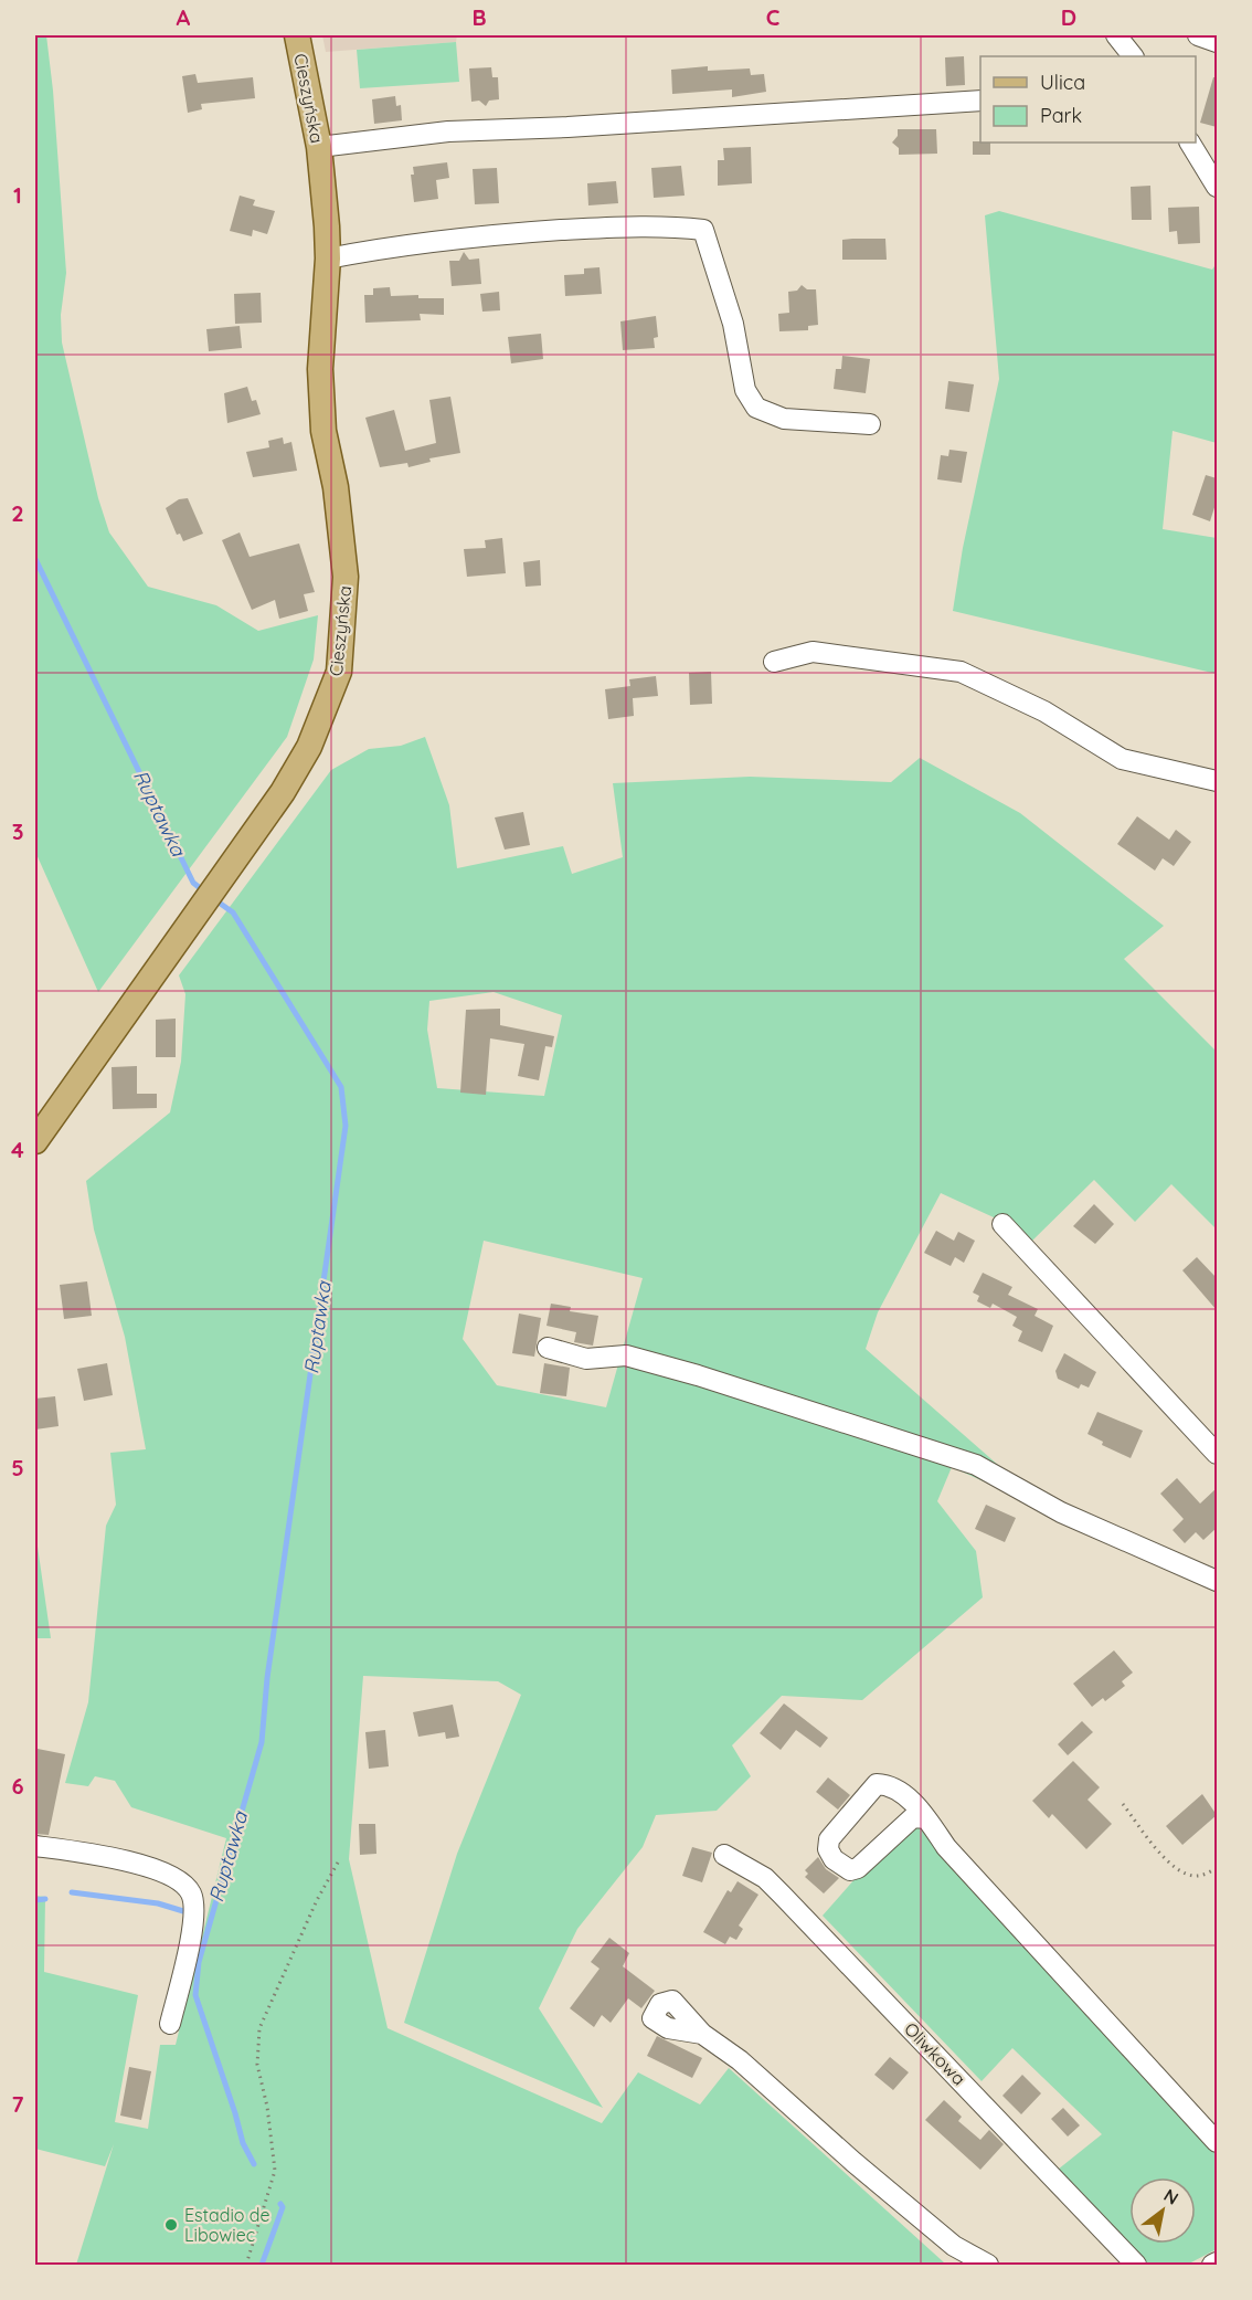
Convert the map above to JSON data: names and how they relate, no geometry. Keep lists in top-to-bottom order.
{
  "streets": {
    "main road": ["Cieszyńska"],
    "street": ["Oliwkowa"]
  },
  "water": ["Ruptawka"],
  "places": ["Estadio de Libowiec"],
  "legend": ["Ulica", "Park"],
  "north": "top right",
  "grid": {
    "columns": [
      "A",
      "B",
      "C",
      "D"
    ],
    "rows": [
      "1",
      "2",
      "3",
      "4",
      "5",
      "6",
      "7"
    ]
  }
}
